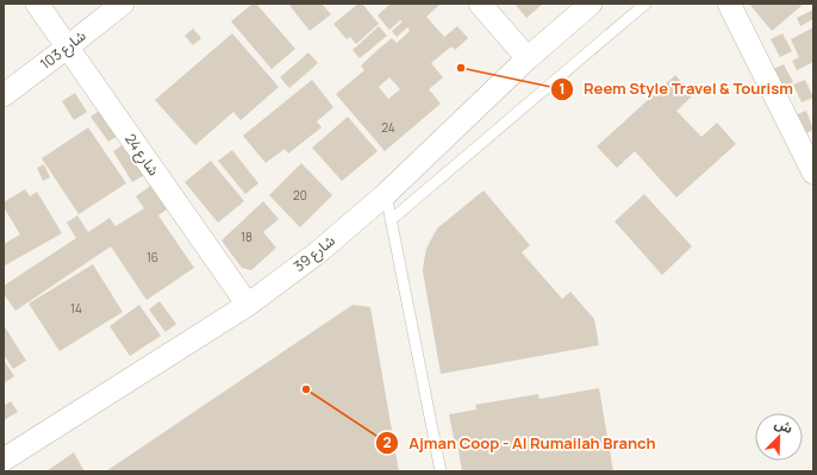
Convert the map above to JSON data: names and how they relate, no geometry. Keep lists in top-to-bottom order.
{
  "streets": {
    "street": ["شارع 103", "شارع 24", "شارع 39"]
  },
  "crossings": [
    ["شارع 103", "شارع 24"],
    ["شارع 24", "شارع 39"]
  ],
  "places": ["Reem Style Travel & Tourism", "Ajman Coop - Al Rumailah Branch"],
  "house_numbers": [
    "24",
    "20",
    "18",
    "16",
    "14"
  ],
  "north": "top right"
}
